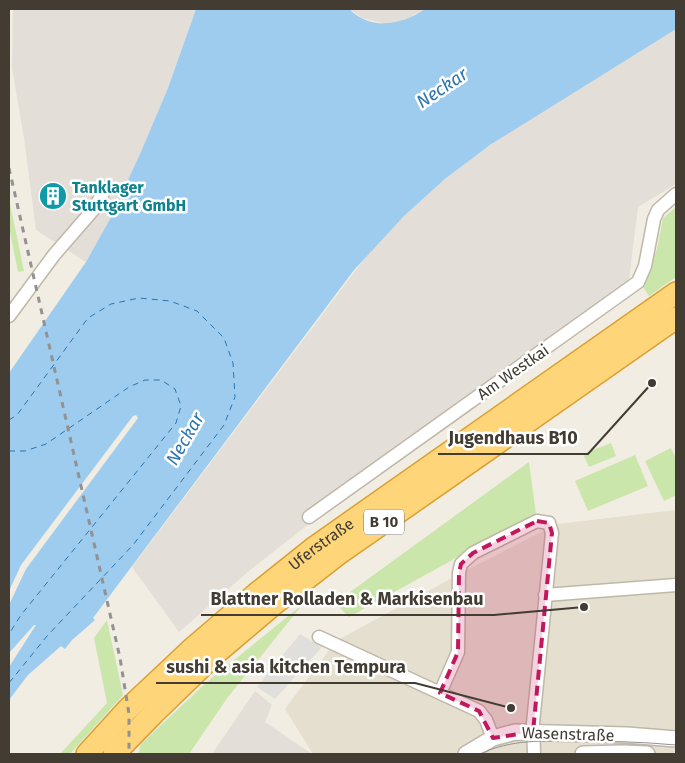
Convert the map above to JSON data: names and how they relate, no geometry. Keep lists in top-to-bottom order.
{
  "streets": {
    "highway": ["B 10", "Uferstraße"],
    "street": ["Am Westkai", "Wasenstraße"]
  },
  "water": ["Neckar"],
  "places": {
    "building": ["Tanklager Stuttgart GmbH"],
    "other": ["Jugendhaus B10", "Blattner Rolladen & Markisenbau", "sushi & asia kitchen Tempura"]
  }
}
